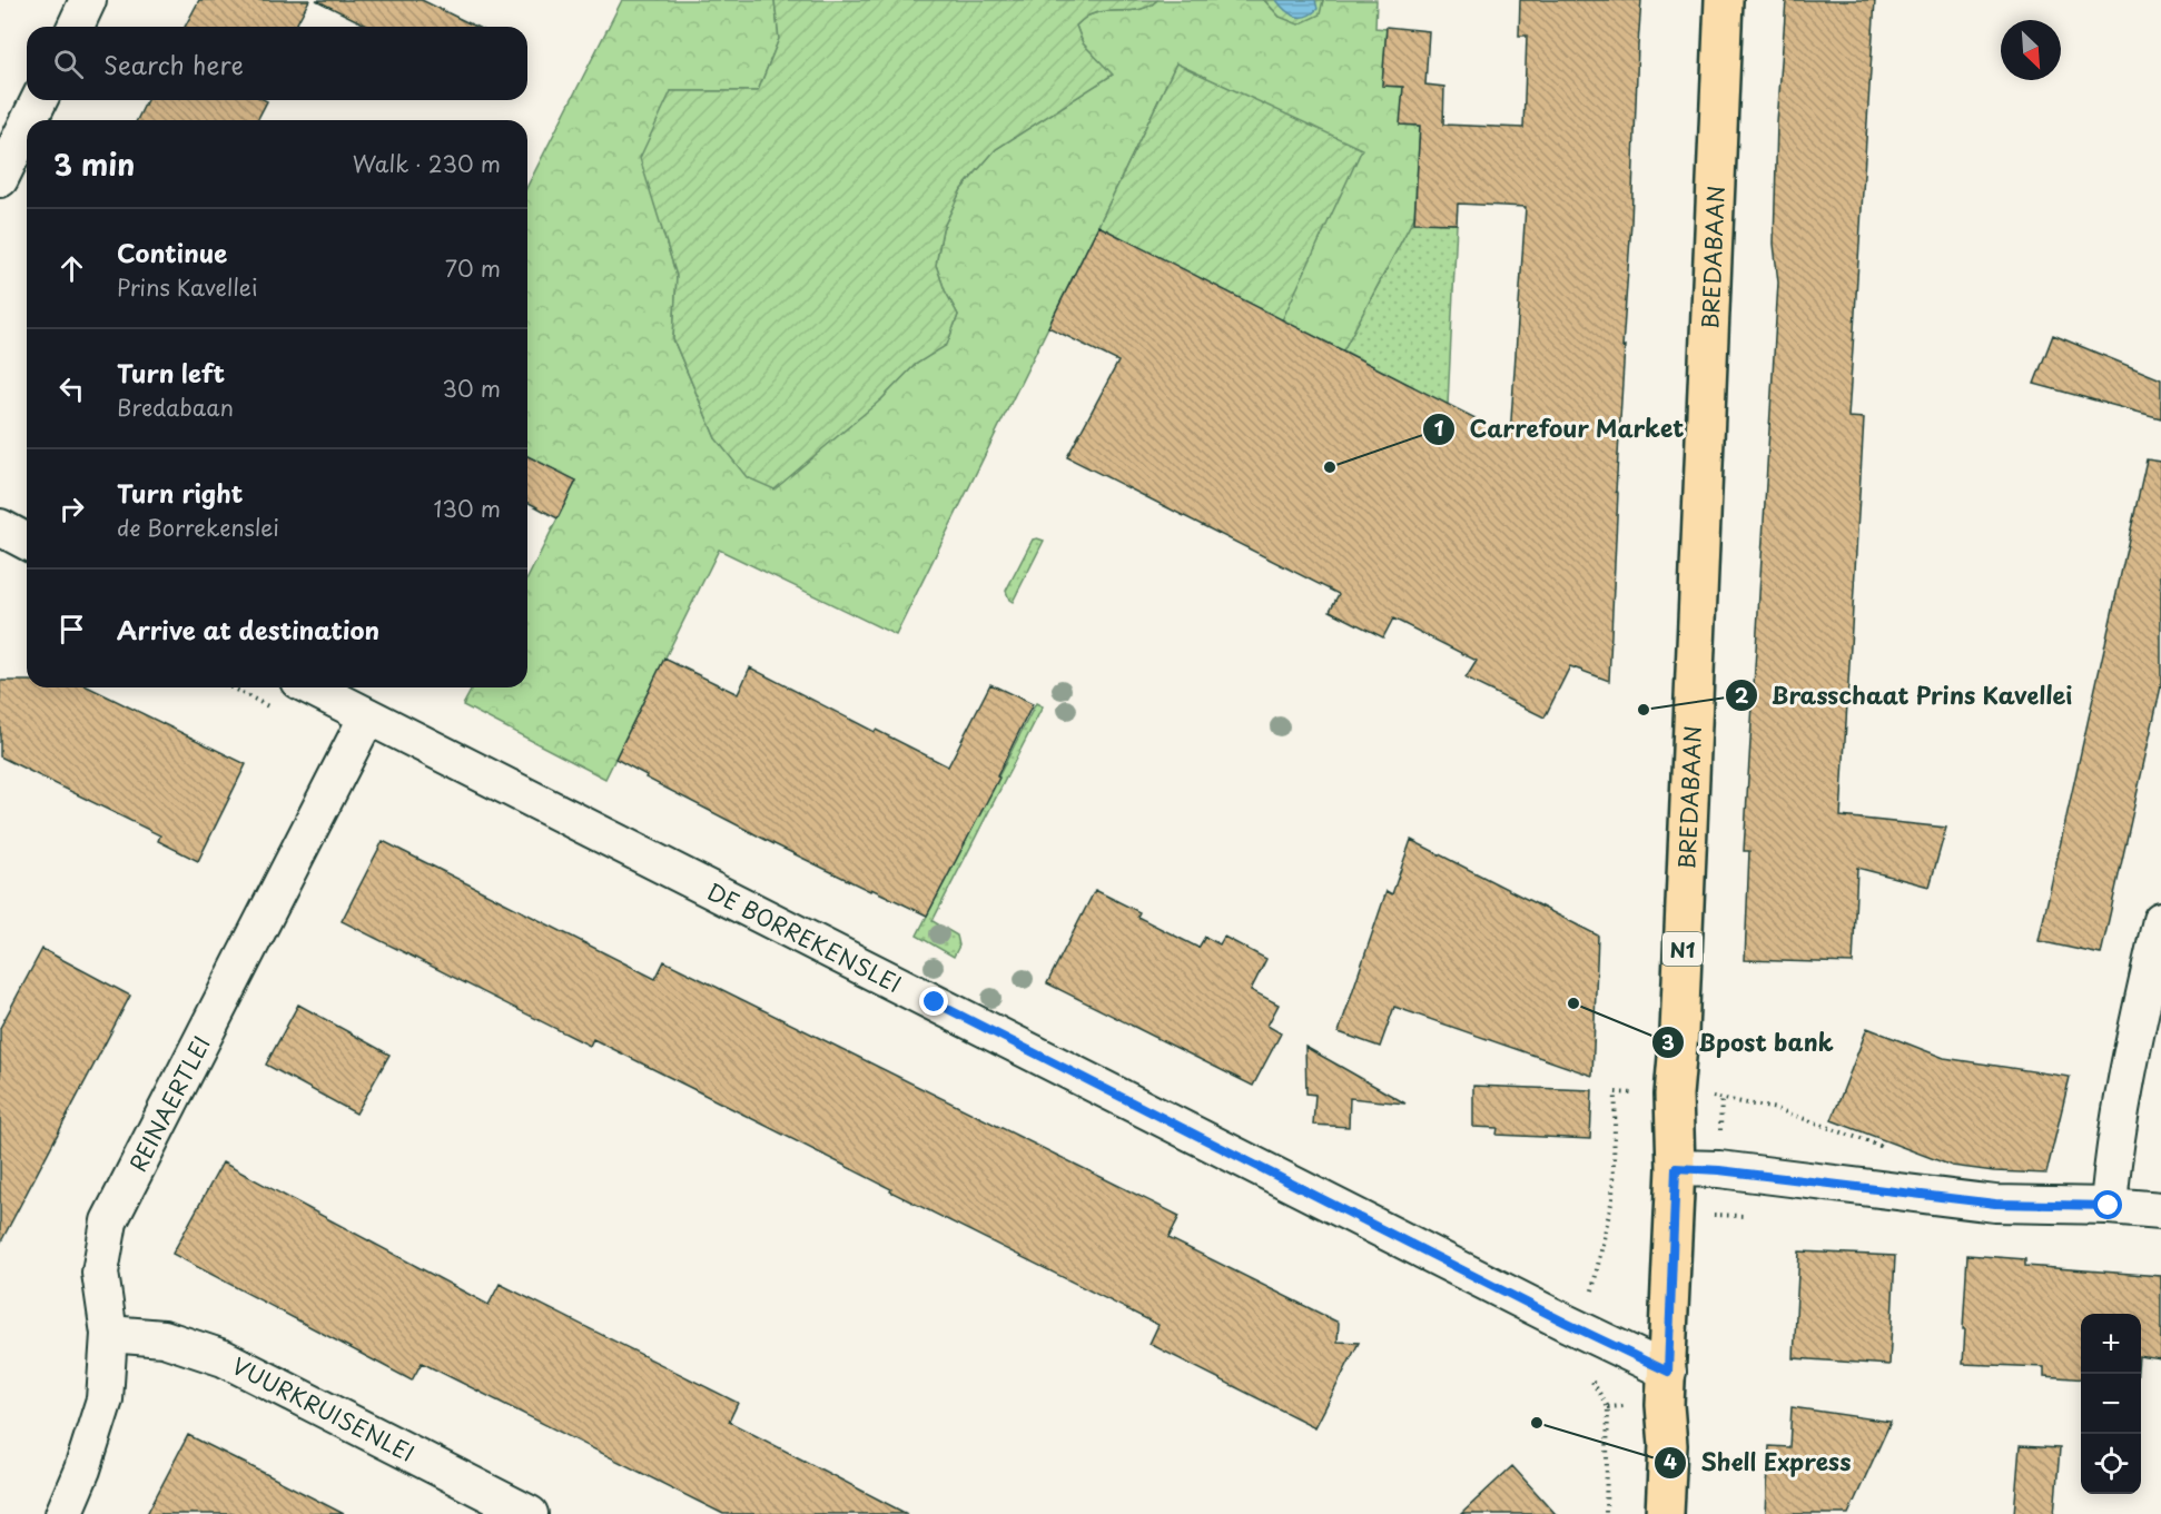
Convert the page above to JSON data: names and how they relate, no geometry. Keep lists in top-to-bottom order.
{
  "streets": {
    "main road": ["BREDABAAN", "N1"],
    "street": ["DE BORREKENSLEI", "REINAERTLEI", "VUURKRUISENLEI"]
  },
  "crossings": [
    ["BREDABAAN", "DE BORREKENSLEI"],
    ["DE BORREKENSLEI", "REINAERTLEI"],
    ["REINAERTLEI", "VUURKRUISENLEI"]
  ],
  "places": [
    "Carrefour Market",
    "Brasschaat Prins Kavellei",
    "Bpost bank",
    "Shell Express"
  ],
  "north": "bottom right",
  "page": {
    "search": "Search here",
    "heading": ["3 min", "Walk · 230 m"],
    "list": [
      ["Continue", "Prins Kavellei", "70 m"],
      ["Turn left", "Bredabaan", "30 m"],
      ["Turn right", "de Borrekenslei", "130 m"],
      "Arrive at destination"
    ],
    "map_buttons": ["+", "−"]
  }
}
